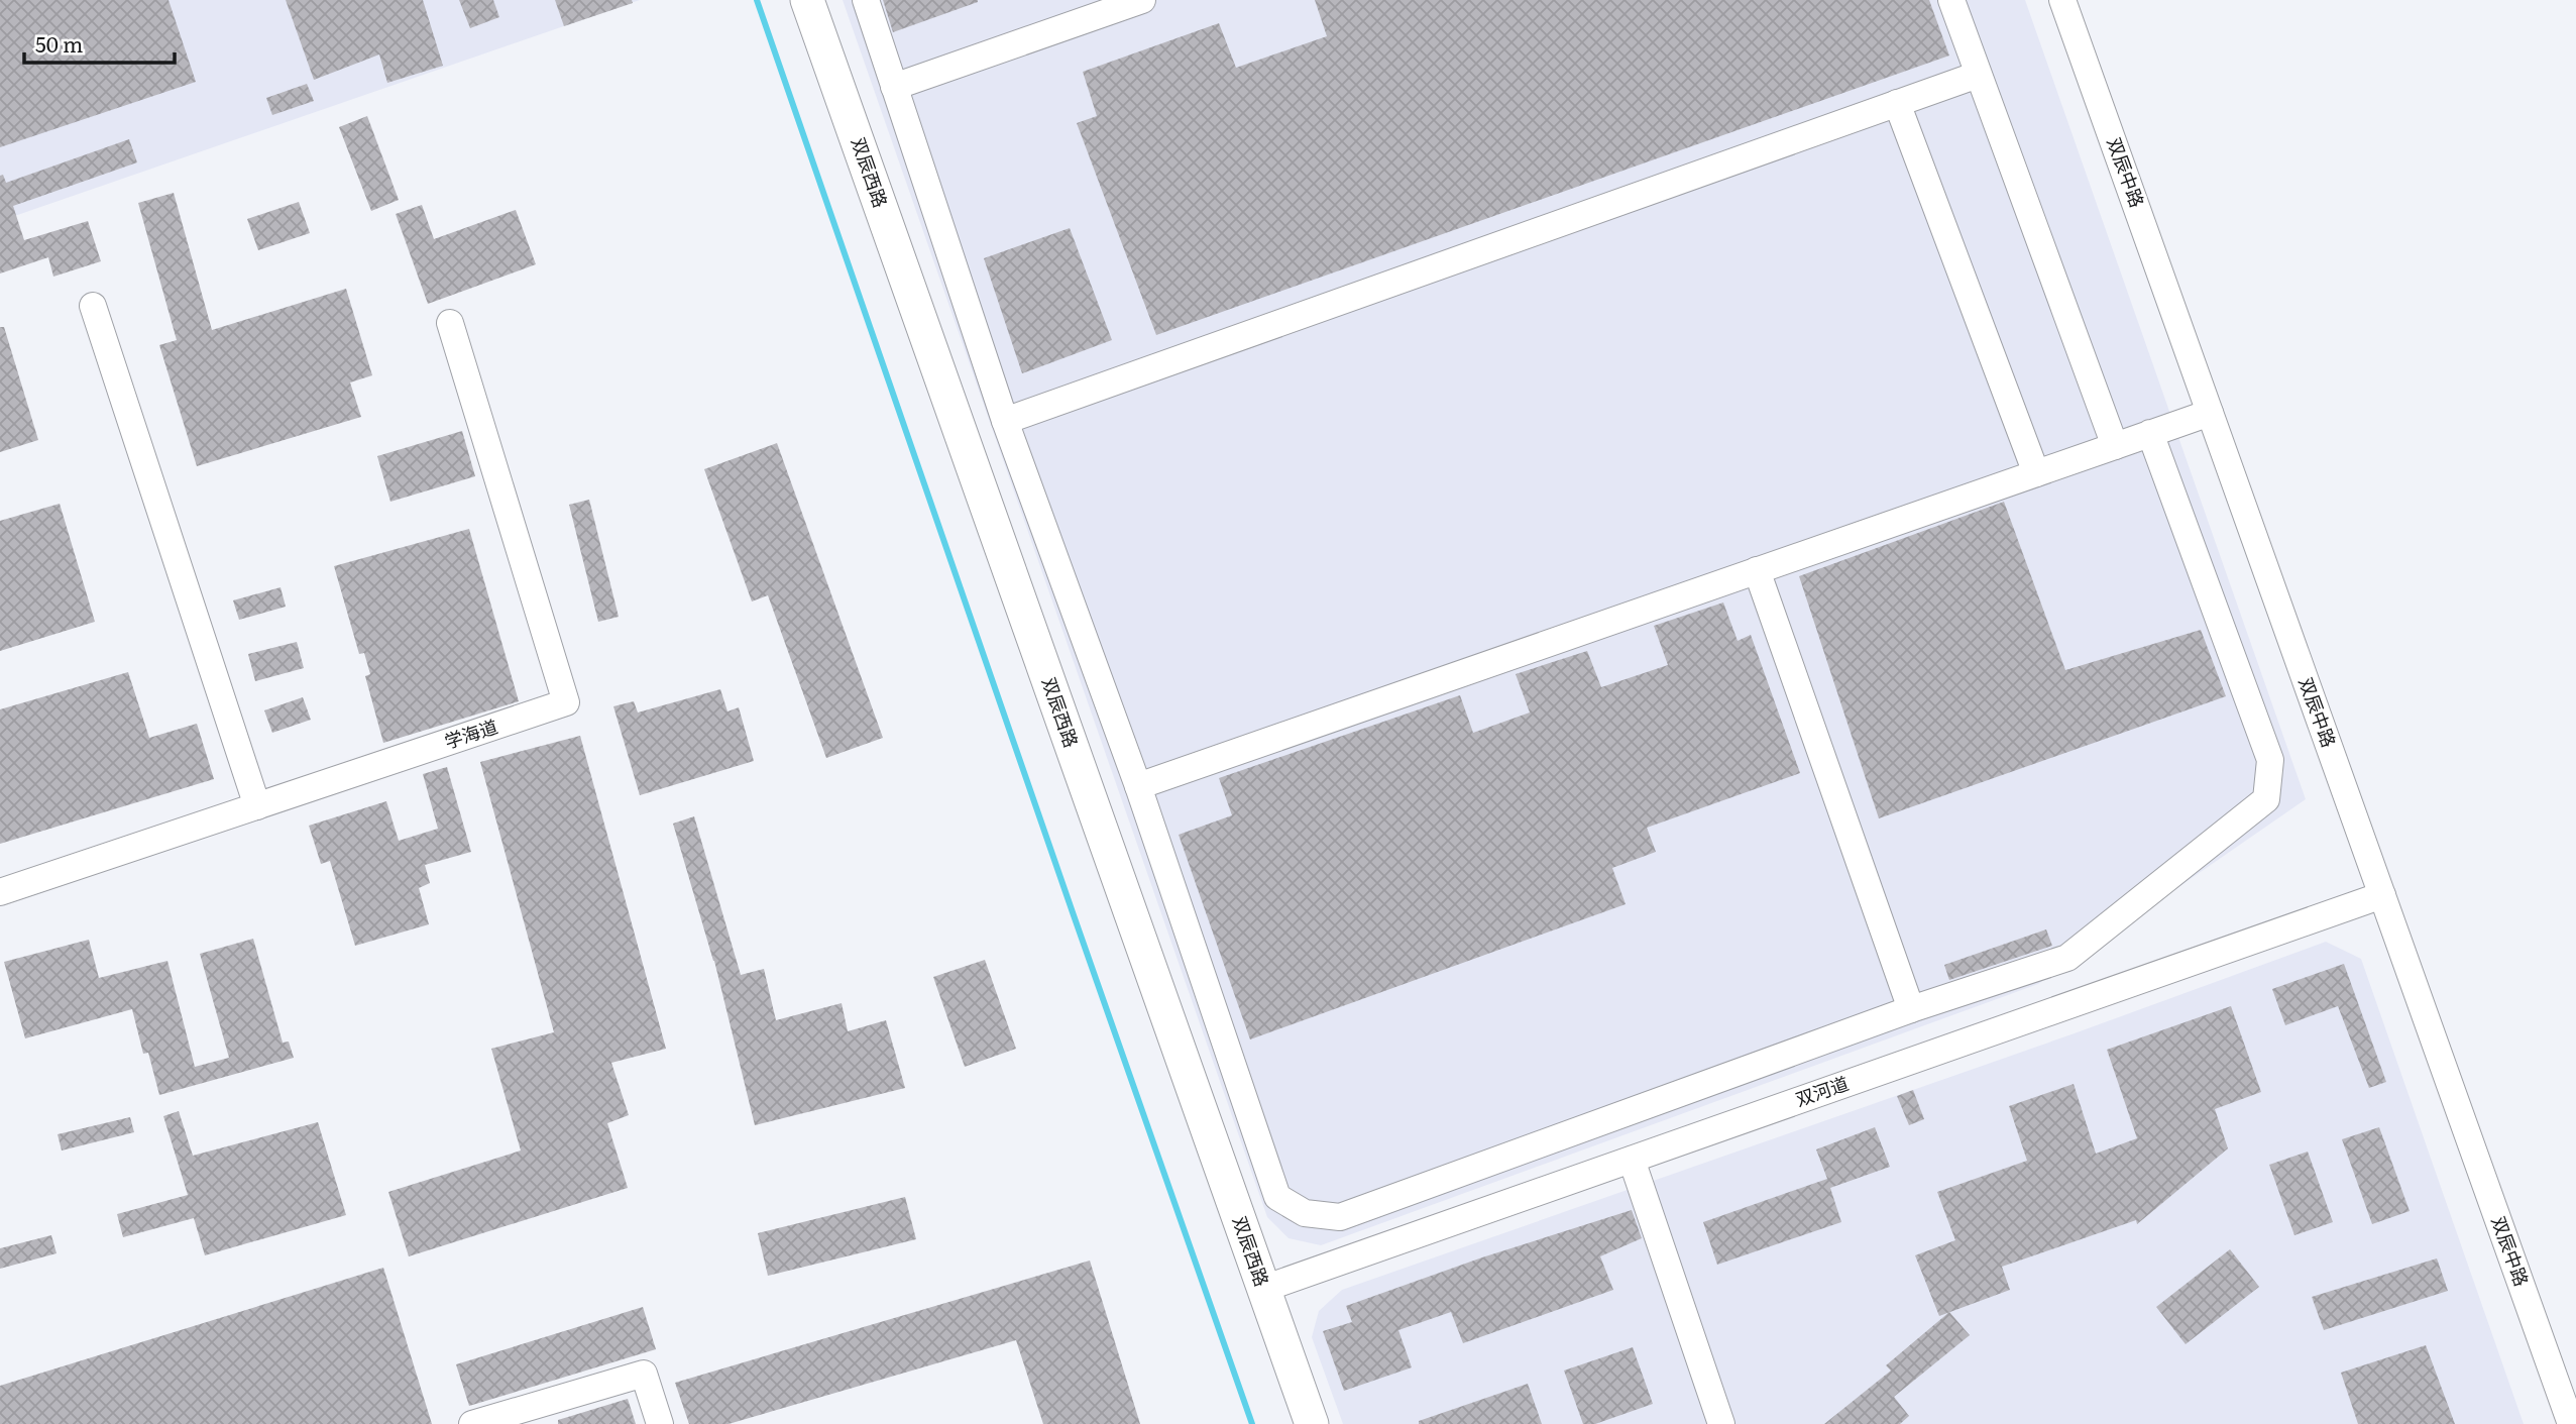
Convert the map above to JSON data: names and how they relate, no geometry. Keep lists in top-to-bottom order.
{
  "streets": {
    "main road": ["双辰西路"],
    "street": ["双辰中路", "学海道", "双河道"]
  },
  "crossings": [
    ["双辰西路", "双河道"],
    ["双辰中路", "双河道"]
  ],
  "scale_bar": "50 m"
}
